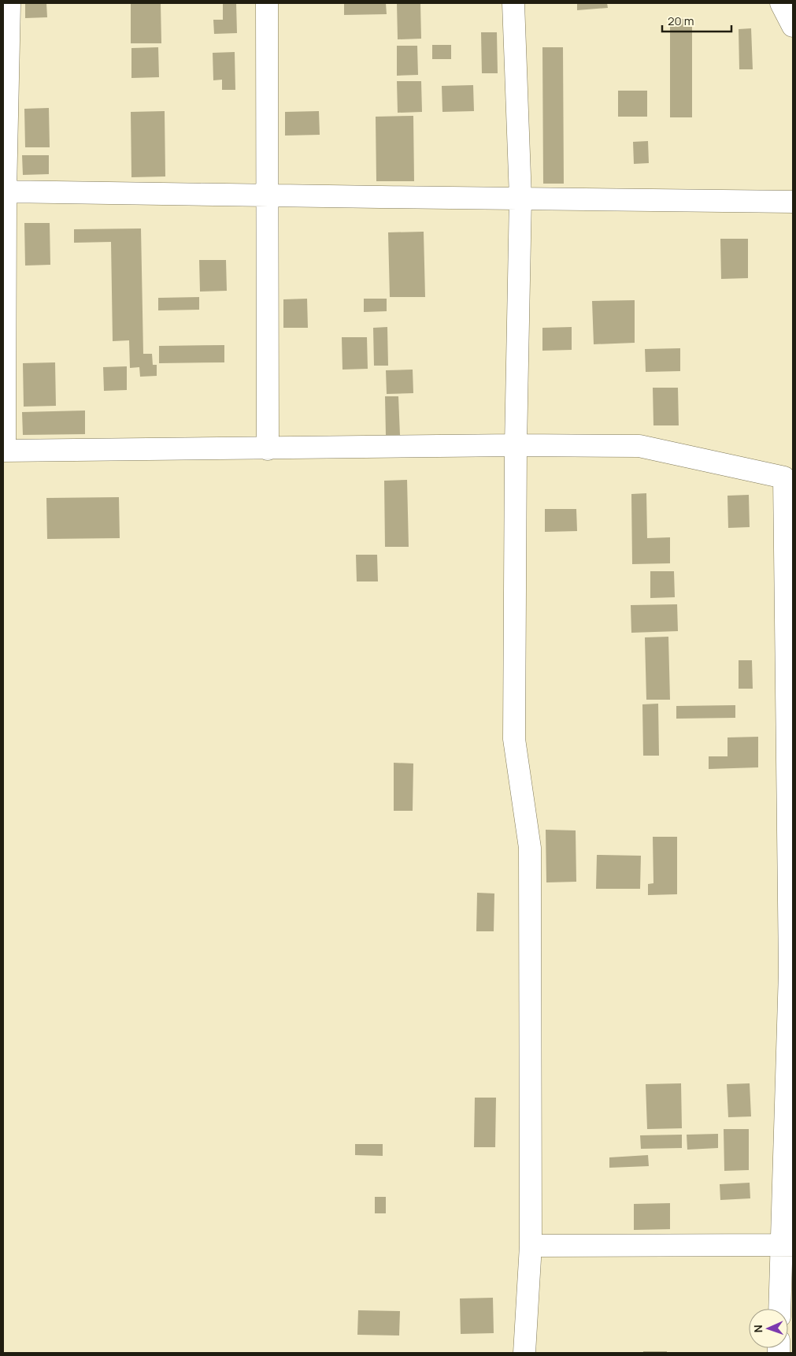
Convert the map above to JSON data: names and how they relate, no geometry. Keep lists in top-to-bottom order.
{
  "scale_bar": "20 m",
  "north": "left"
}
